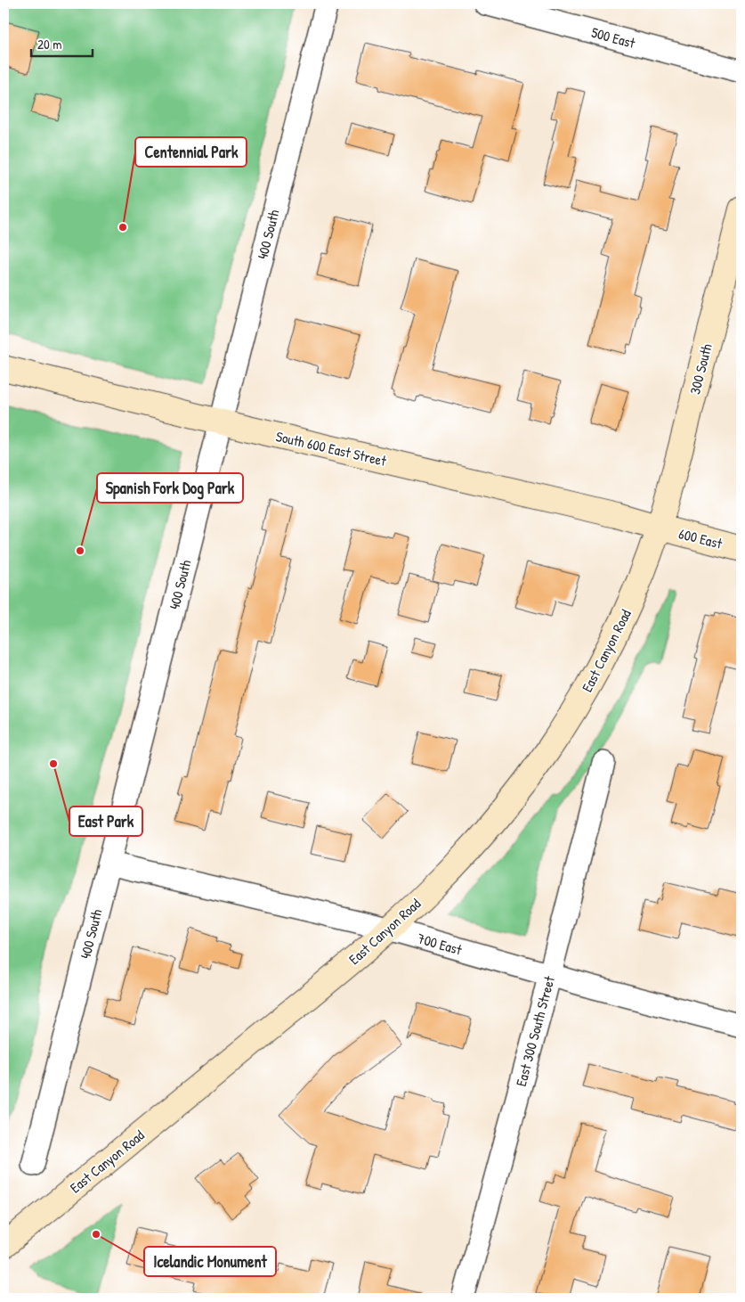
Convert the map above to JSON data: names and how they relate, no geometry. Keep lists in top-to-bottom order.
{
  "streets": {
    "main road": [
      "300 South",
      "South 600 East Street",
      "600 East",
      "East Canyon Road"
    ],
    "street": [
      "500 East",
      "400 South",
      "700 East",
      "East 300 South Street"
    ]
  },
  "crossings": [
    ["400 South", "South 600 East Street"],
    ["400 South", "700 East"],
    ["300 South", "South 600 East Street"],
    ["300 South", "600 East"],
    ["300 South", "East Canyon Road"],
    ["South 600 East Street", "600 East"],
    ["South 600 East Street", "East Canyon Road"],
    ["600 East", "East Canyon Road"],
    ["East Canyon Road", "700 East"],
    ["700 East", "East 300 South Street"]
  ],
  "places": [
    "Centennial Park",
    "Spanish Fork Dog Park",
    "East Park",
    "Icelandic Monument"
  ],
  "scale_bar": "20 m"
}
